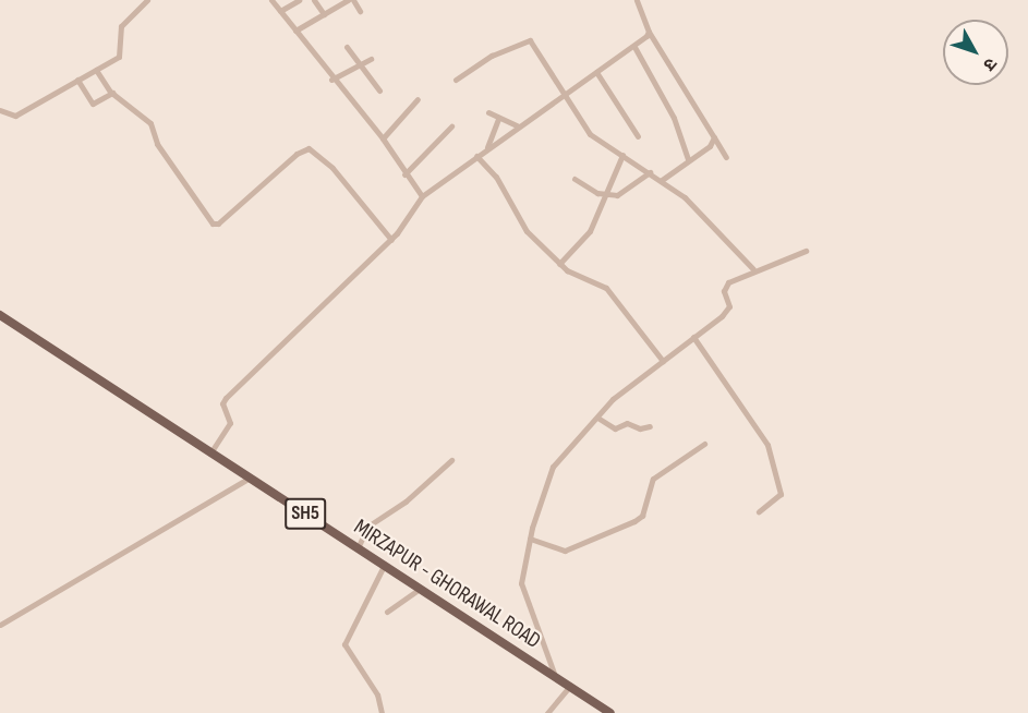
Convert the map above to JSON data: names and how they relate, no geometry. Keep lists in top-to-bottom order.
{
  "streets": {
    "main road": ["SH5", "MIRZAPUR - GHORAWAL ROAD"]
  },
  "north": "bottom right"
}
